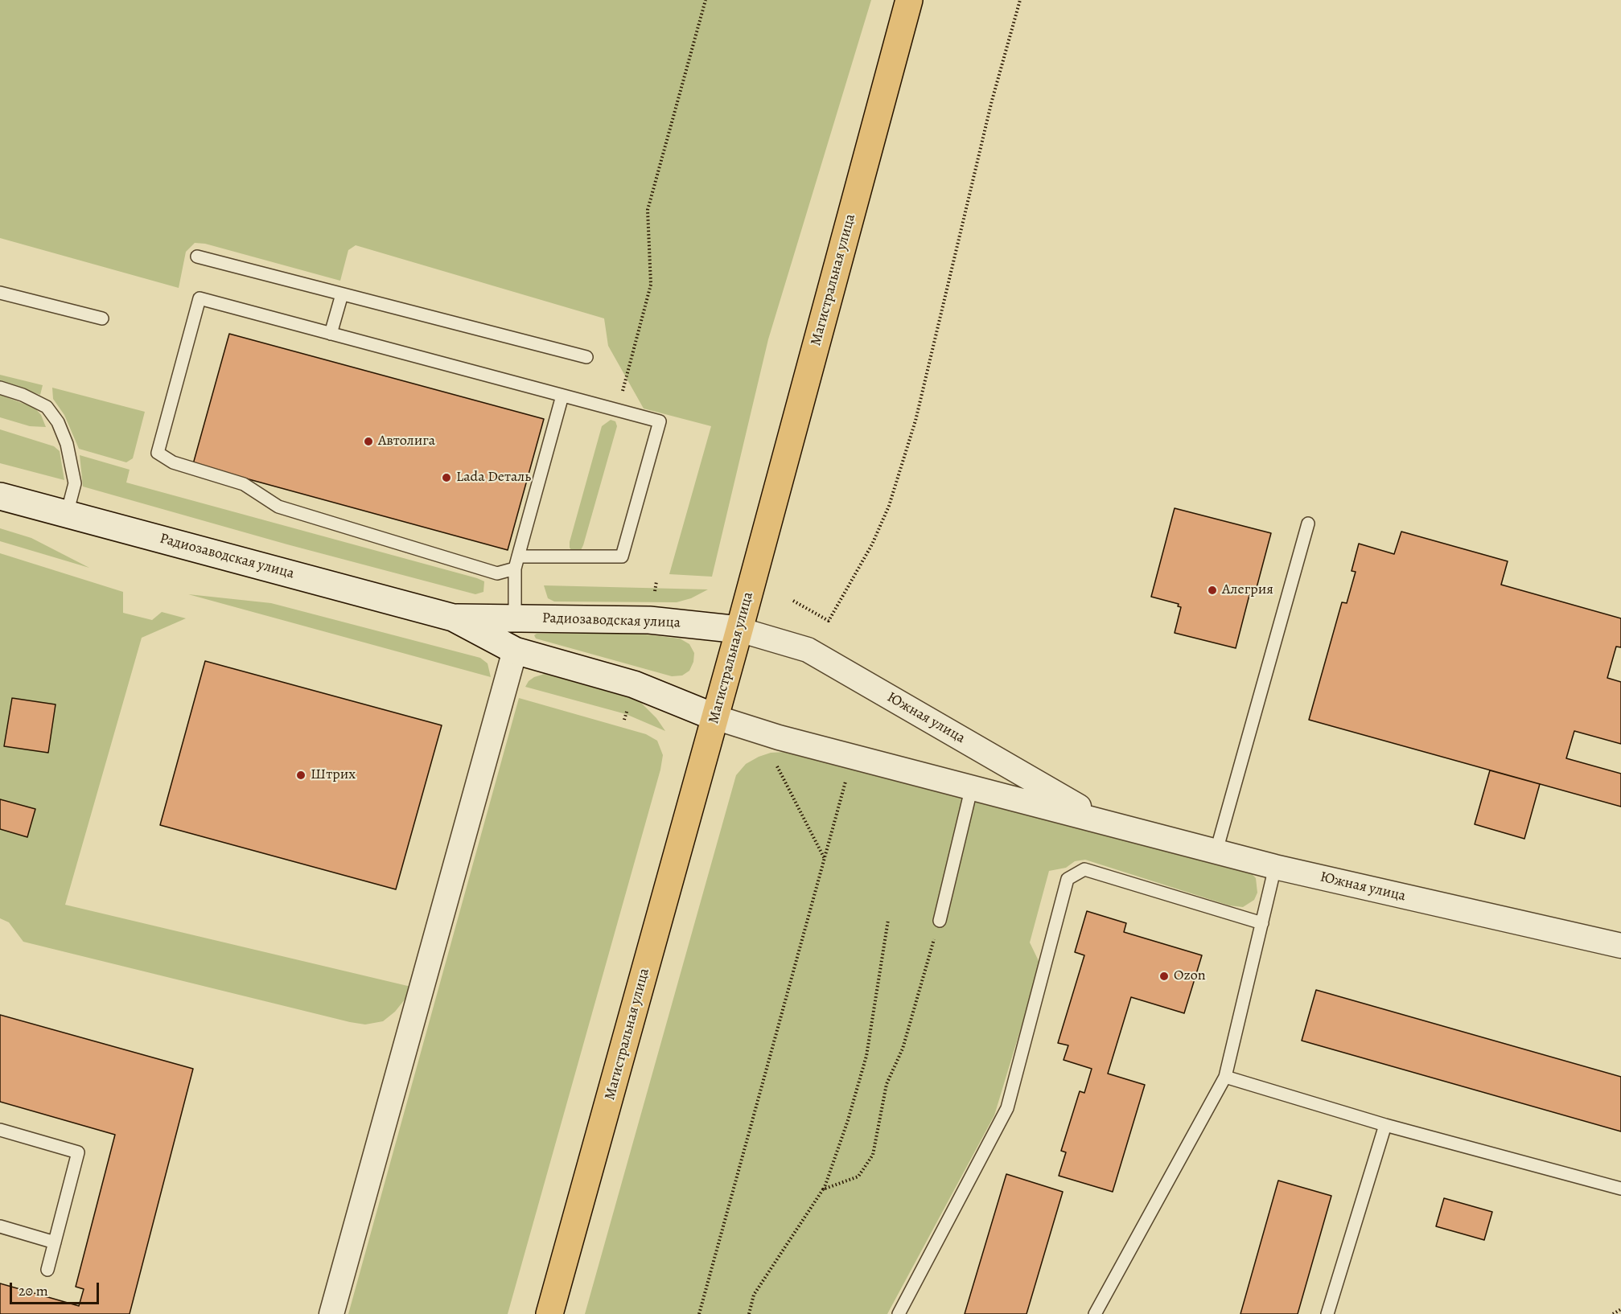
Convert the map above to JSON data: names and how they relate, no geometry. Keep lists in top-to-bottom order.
{
  "streets": {
    "highway": ["Магистральная улица"],
    "street": ["Радиозаводская улица", "Южная улица"]
  },
  "crossings": [
    ["Магистральная улица", "Радиозаводская улица"],
    ["Магистральная улица", "Южная улица"],
    ["Радиозаводская улица", "Южная улица"]
  ],
  "places": [
    "Автолига",
    "Lada Dеталь",
    "Алегрия",
    "Штрих",
    "Ozon"
  ],
  "scale_bar": "20 m"
}
